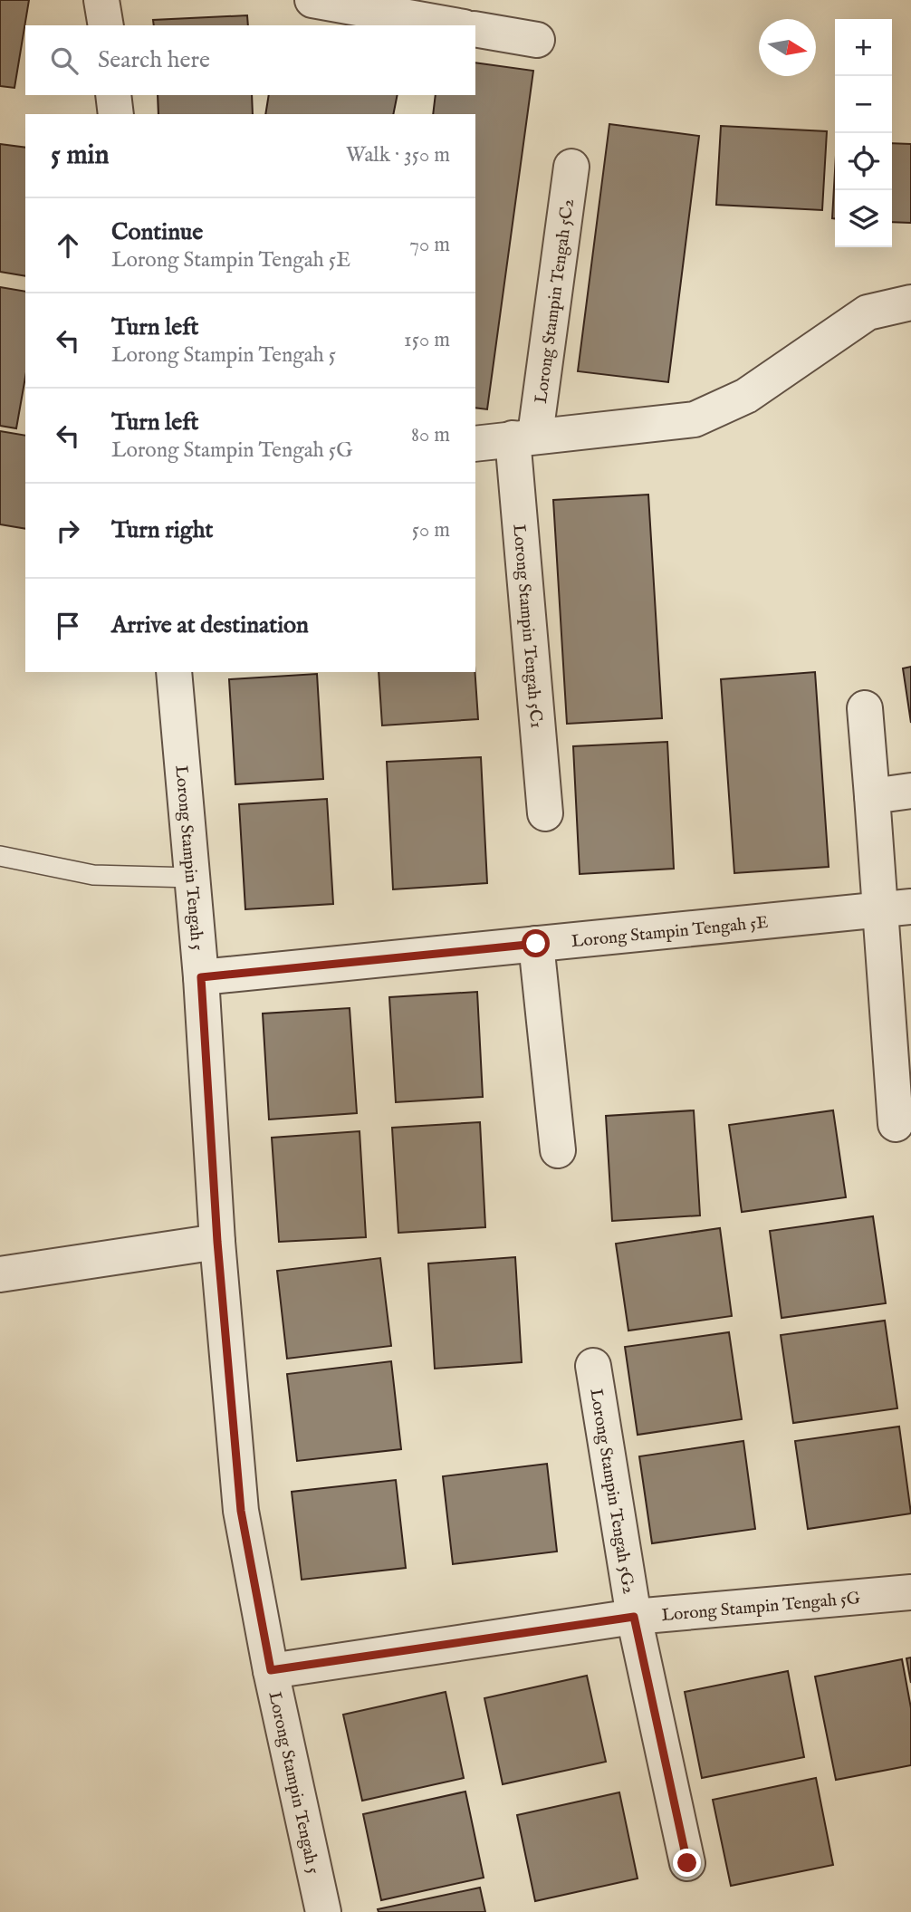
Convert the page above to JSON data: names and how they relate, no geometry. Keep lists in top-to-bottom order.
{
  "streets": {
    "street": [
      "Lorong Stampin Tengah 5C2",
      "Lorong Stampin Tengah 5C1",
      "Lorong Stampin Tengah 5",
      "Lorong Stampin Tengah 5E",
      "Lorong Stampin Tengah 5G2",
      "Lorong Stampin Tengah 5G"
    ]
  },
  "crossings": [
    ["Lorong Stampin Tengah 5C2", "Lorong Stampin Tengah 5C1"],
    ["Lorong Stampin Tengah 5", "Lorong Stampin Tengah 5E"],
    ["Lorong Stampin Tengah 5", "Lorong Stampin Tengah 5G"],
    ["Lorong Stampin Tengah 5G2", "Lorong Stampin Tengah 5G"]
  ],
  "north": "right",
  "page": {
    "map_buttons": ["+", "−"],
    "search": "Search here",
    "heading": ["5 min", "Walk · 350 m"],
    "list": [
      ["Continue", "Lorong Stampin Tengah 5E", "70 m"],
      ["Turn left", "Lorong Stampin Tengah 5", "150 m"],
      ["Turn left", "Lorong Stampin Tengah 5G", "80 m"],
      ["Turn right", "50 m"],
      "Arrive at destination"
    ]
  }
}
